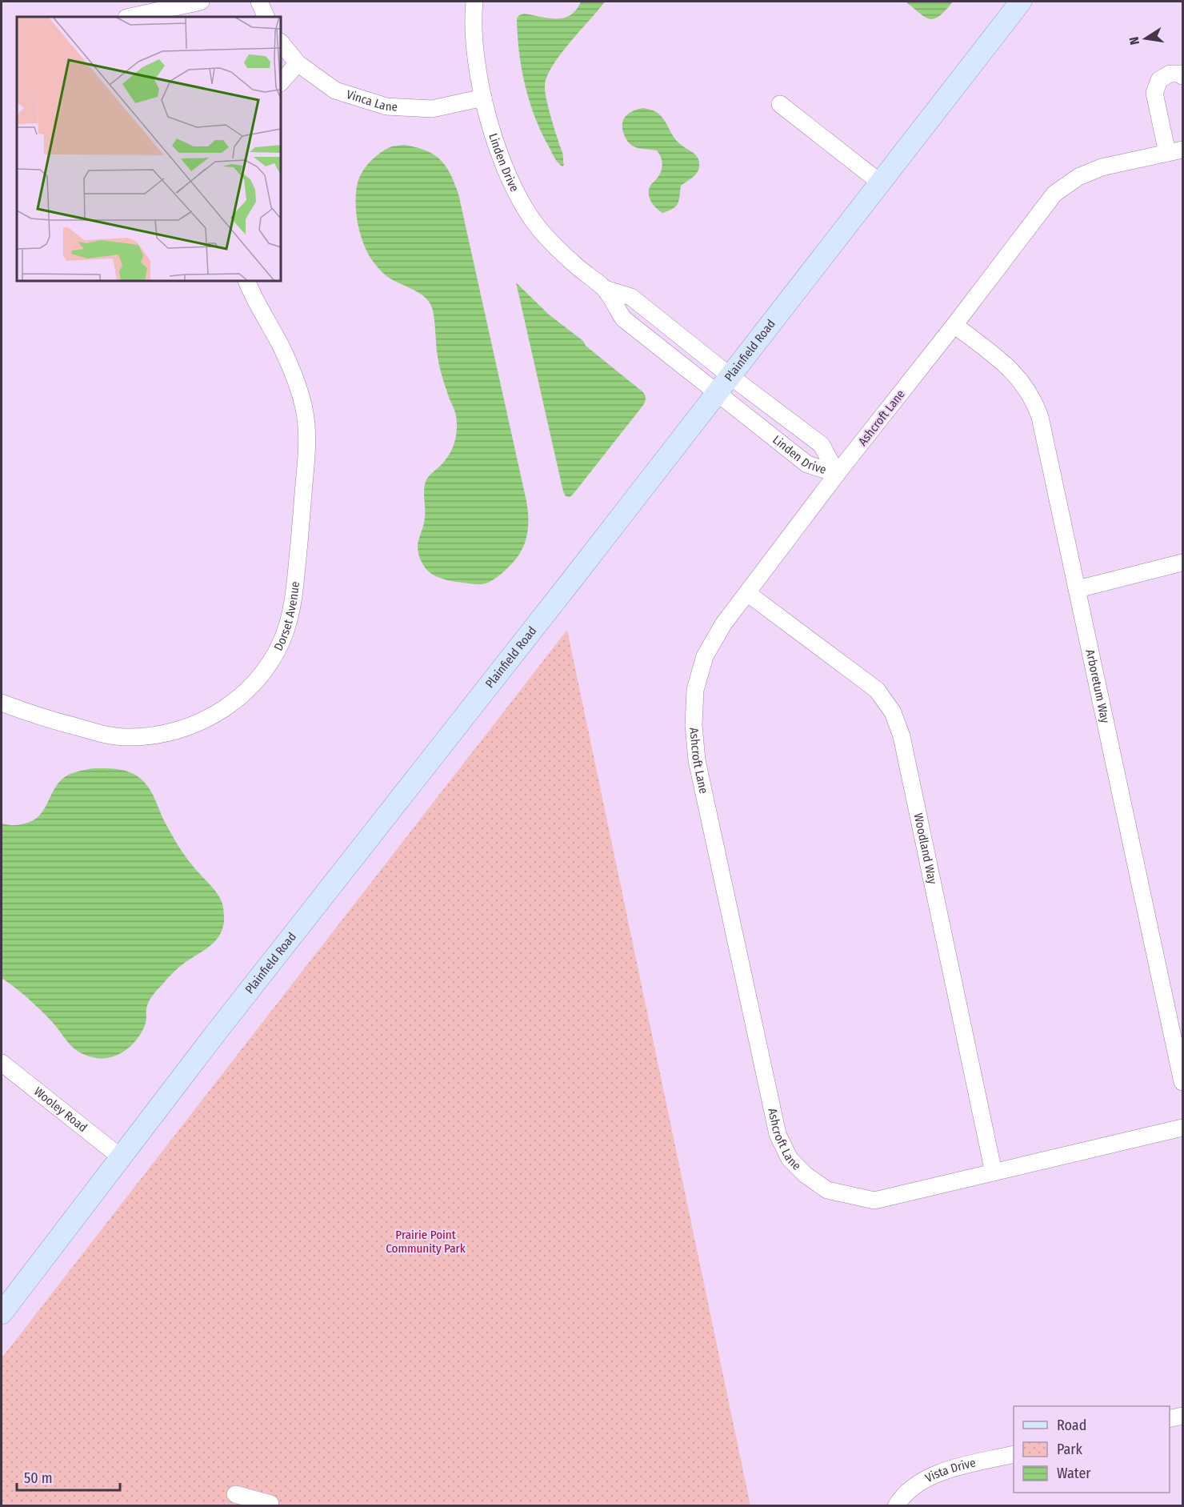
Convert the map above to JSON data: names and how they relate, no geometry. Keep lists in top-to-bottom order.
{
  "streets": {
    "main road": ["Plainfield Road"],
    "street": [
      "Vinca Lane",
      "Linden Drive",
      "Ashcroft Lane",
      "Dorset Avenue",
      "Arboretum Way",
      "Woodland Way",
      "Wooley Road",
      "Vista Drive"
    ]
  },
  "crossings": [
    ["Vinca Lane", "Linden Drive"],
    ["Linden Drive", "Plainfield Road"],
    ["Linden Drive", "Ashcroft Lane"],
    ["Plainfield Road", "Wooley Road"],
    ["Ashcroft Lane", "Arboretum Way"],
    ["Ashcroft Lane", "Woodland Way"]
  ],
  "parks": ["Prairie Point Community Park"],
  "legend": ["Road", "Park", "Water"],
  "scale_bar": "50 m",
  "north": "left"
}
